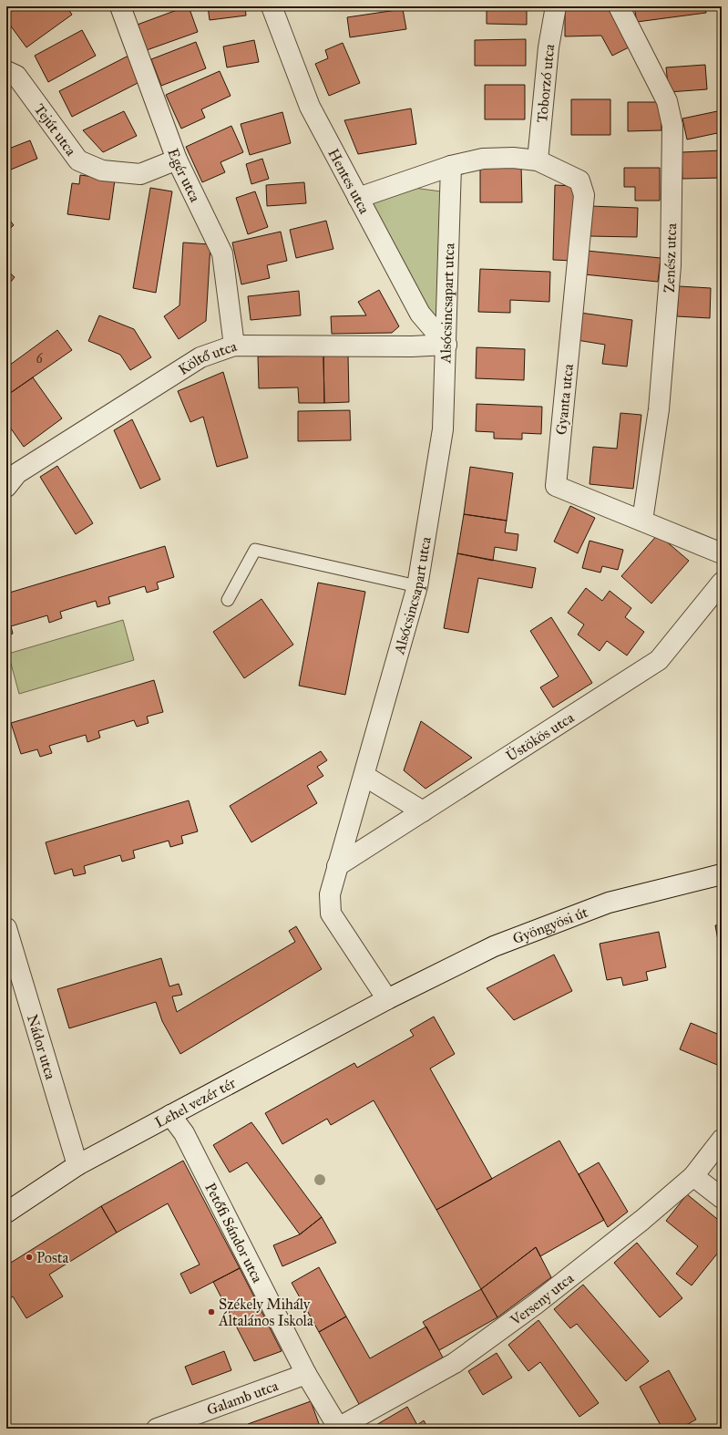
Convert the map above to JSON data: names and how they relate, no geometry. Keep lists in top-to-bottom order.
{
  "streets": {
    "street": [
      "Toborzó utca",
      "Tejút utca",
      "Egér utca",
      "Hentes utca",
      "Zenész utca",
      "Alsócsincsapart utca",
      "Költő utca",
      "Gyanta utca",
      "Üstökös utca",
      "Gyöngyösi út",
      "Nádor utca",
      "Lehel vezér tér",
      "Petőfi Sándor utca",
      "Verseny utca",
      "Galamb utca"
    ]
  },
  "crossings": [
    ["Toborzó utca", "Gyanta utca"],
    ["Tejút utca", "Egér utca"],
    ["Egér utca", "Költő utca"],
    ["Hentes utca", "Alsócsincsapart utca"],
    ["Hentes utca", "Költő utca"],
    ["Zenész utca", "Gyanta utca"],
    ["Alsócsincsapart utca", "Költő utca"],
    ["Alsócsincsapart utca", "Üstökös utca"],
    ["Alsócsincsapart utca", "Gyöngyösi út"],
    ["Alsócsincsapart utca", "Lehel vezér tér"],
    ["Gyöngyösi út", "Lehel vezér tér"],
    ["Nádor utca", "Lehel vezér tér"],
    ["Lehel vezér tér", "Petőfi Sándor utca"],
    ["Petőfi Sándor utca", "Verseny utca"],
    ["Petőfi Sándor utca", "Galamb utca"]
  ],
  "places": ["Posta", "Székely Mihály Általános Iskola"],
  "house_numbers": ["6"]
}
